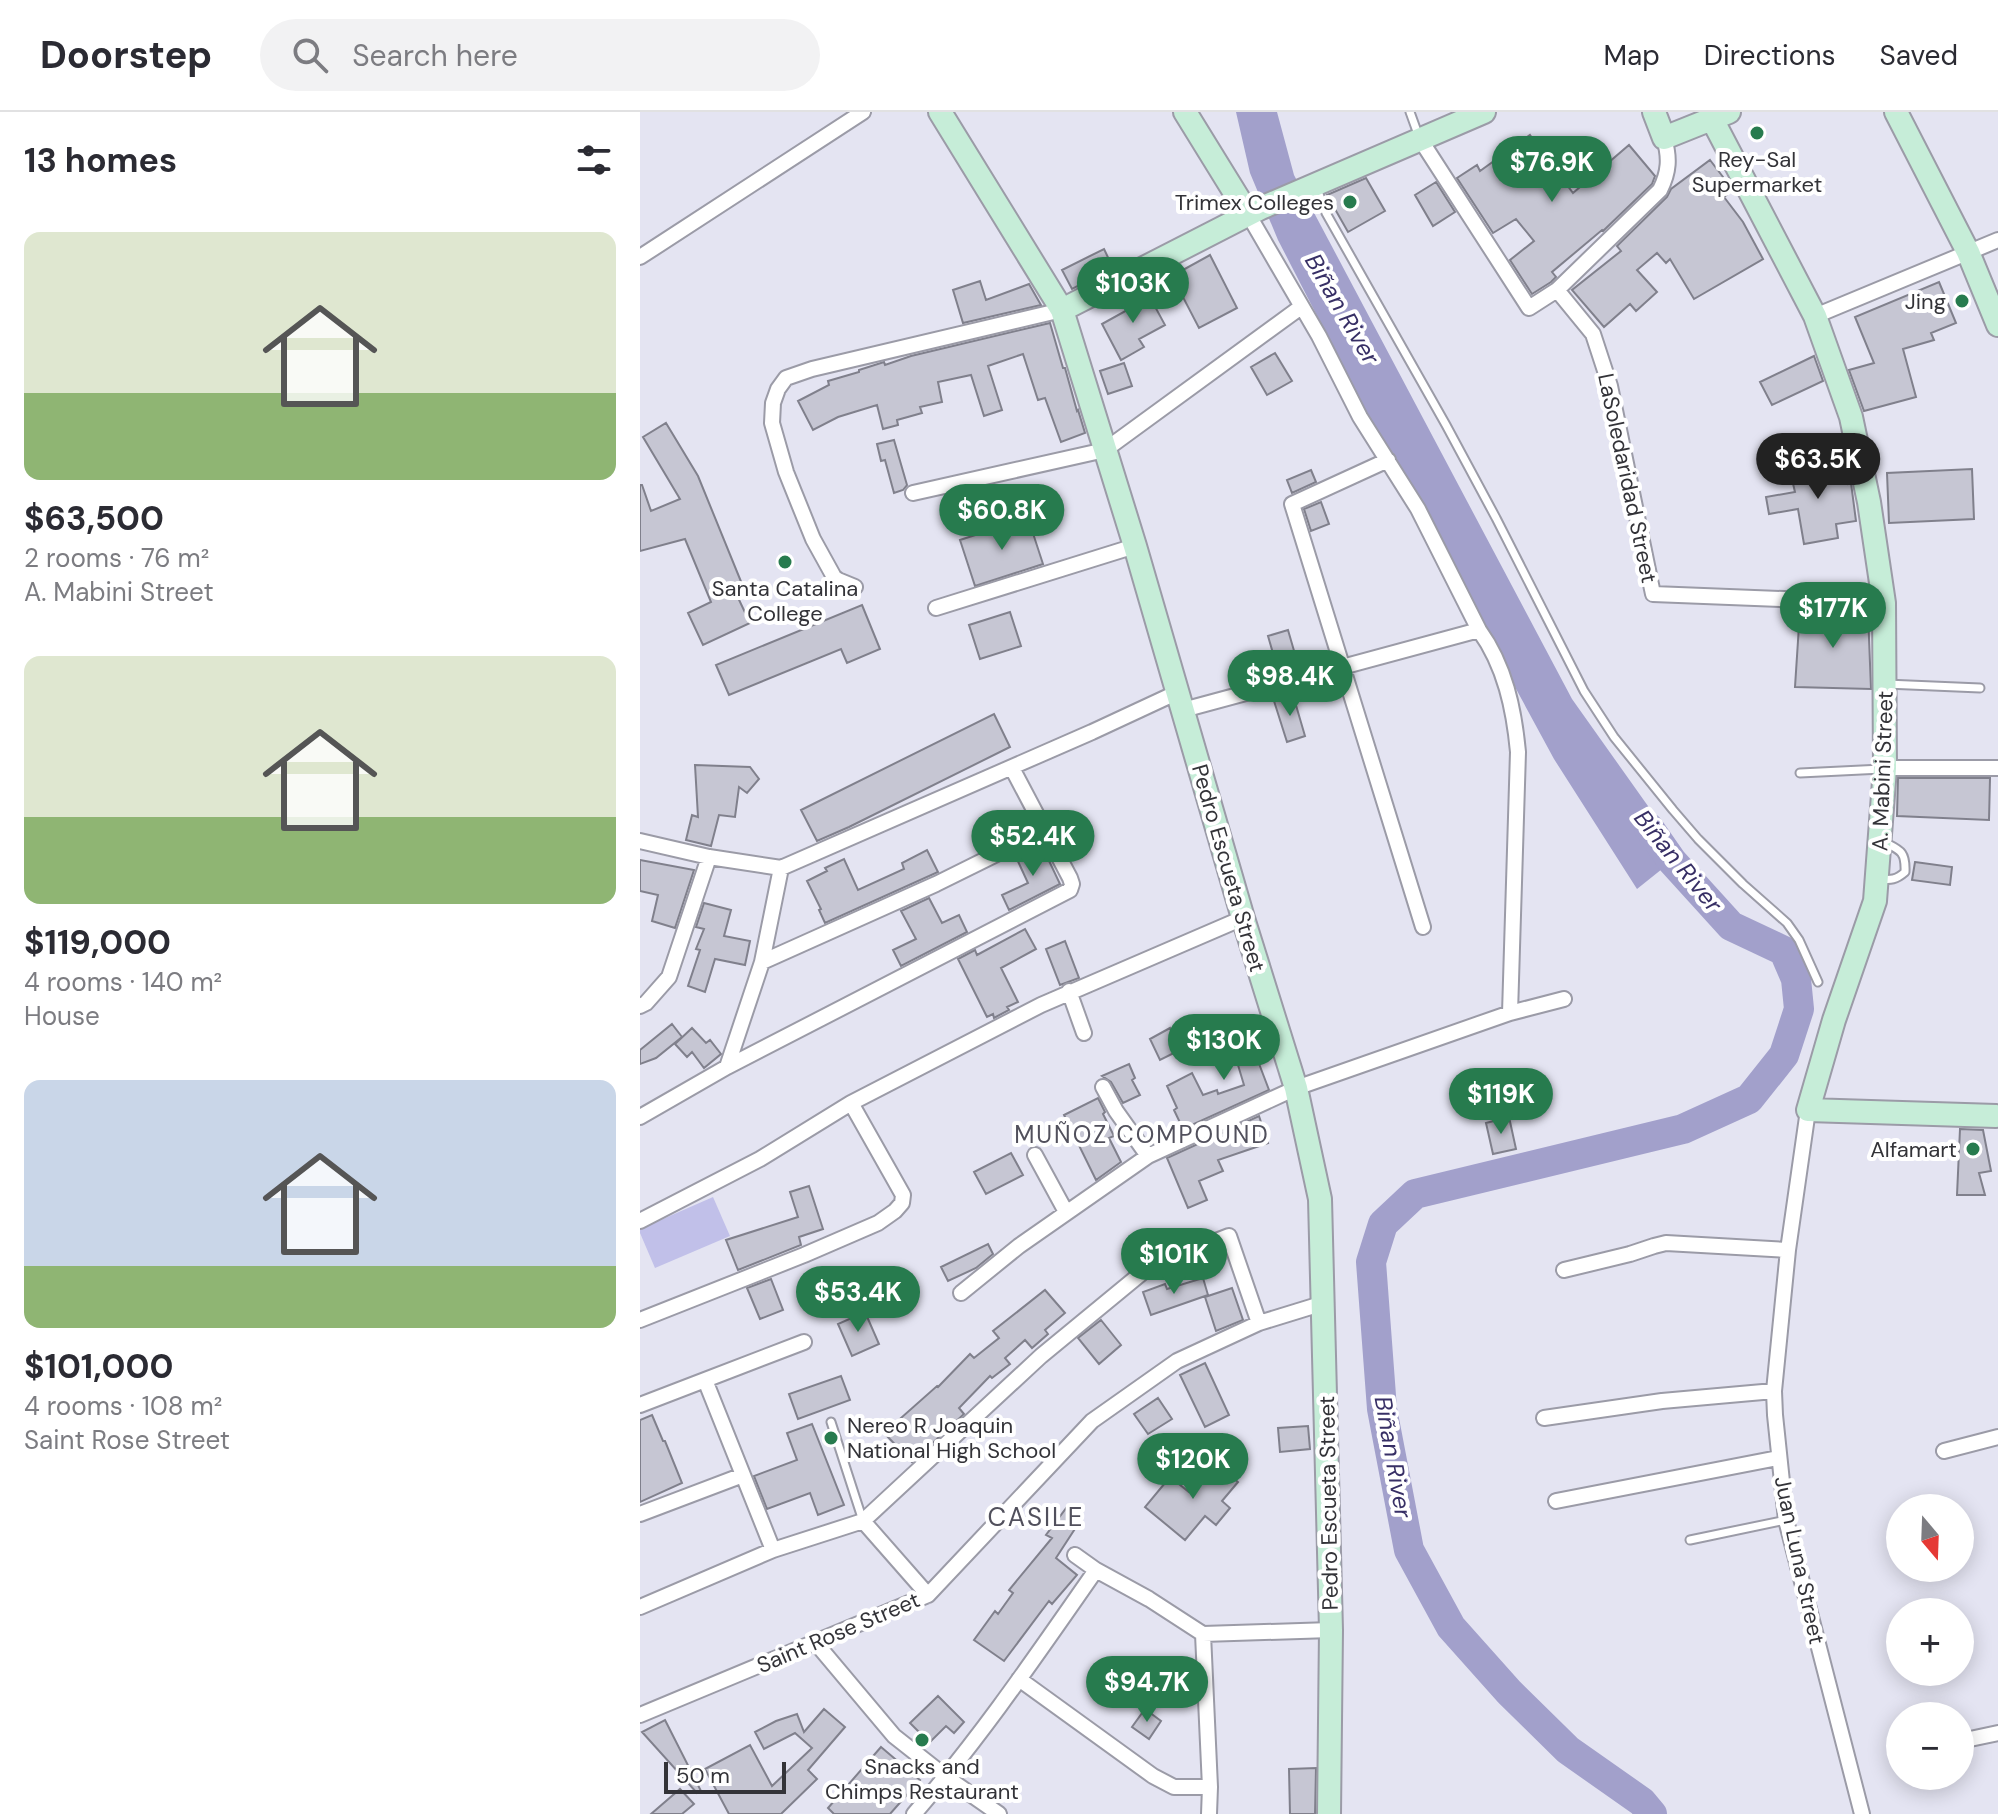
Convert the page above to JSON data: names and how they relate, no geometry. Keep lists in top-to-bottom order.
{
  "streets": {
    "street": [
      "LaSoledaridad Street",
      "A. Mabini Street",
      "Pedro Escueta Street",
      "Juan Luna Street",
      "Saint Rose Street"
    ]
  },
  "crossings": [
    ["LaSoledaridad Street", "A. Mabini Street"],
    ["A. Mabini Street", "Juan Luna Street"],
    ["Pedro Escueta Street", "Saint Rose Street"]
  ],
  "districts": ["MUÑOZ COMPOUND", "CASILE"],
  "water": ["Biñan River"],
  "places": [
    "Rey-Sal Supermarket",
    "Trimex Colleges",
    "Jing",
    "Santa Catalina College",
    "Alfamart",
    "Nereo R Joaquin National High School",
    "Snacks and Chimps Restaurant"
  ],
  "scale_bar": "50 m",
  "north": "bottom",
  "page": {
    "header": "Doorstep",
    "search": "Search here",
    "nav": ["Map", "Directions", "Saved"],
    "heading": "13 homes",
    "price": [
      "$76.9K",
      "$103K",
      "$63.5K",
      "$60.8K",
      "$177K",
      "$98.4K",
      "$52.4K",
      "$130K",
      "$119K",
      "$101K",
      "$53.4K",
      "$120K",
      "$94.7K"
    ],
    "list": [
      {
        "name": "$63,500",
        "note": "2 rooms · 76 m² · A. Mabini Street"
      },
      {
        "name": "$119,000",
        "note": "4 rooms · 140 m² · House"
      },
      {
        "name": "$101,000",
        "note": "4 rooms · 108 m² · Saint Rose Street"
      }
    ],
    "map_buttons": ["+", "−"],
    "scale": "50 m"
  }
}
